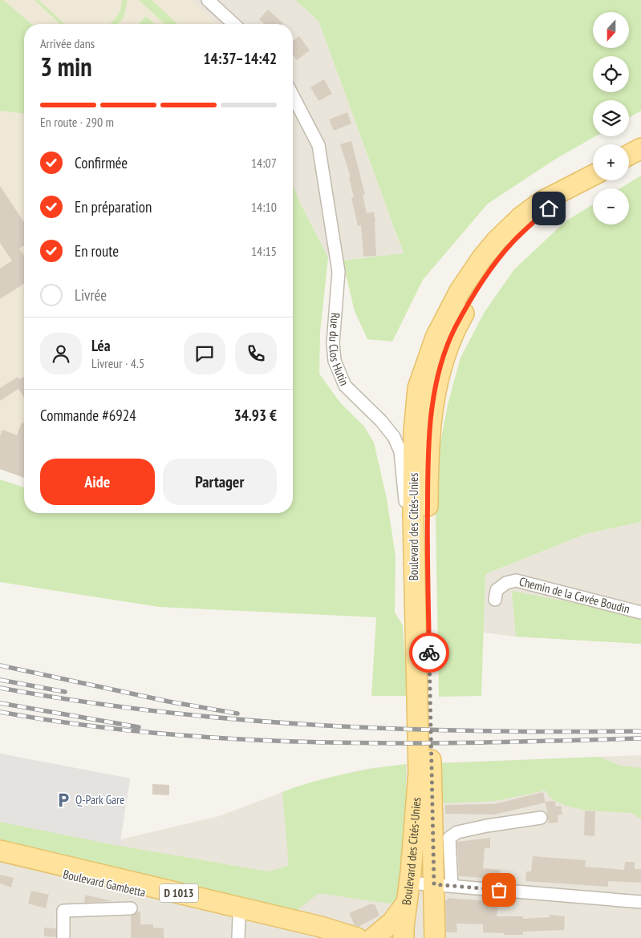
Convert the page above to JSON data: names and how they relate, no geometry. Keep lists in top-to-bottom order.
{
  "streets": {
    "main road": ["Boulevard des Cités-Unies", "Boulevard Gambetta", "D 1013"],
    "street": ["Rue du Clos Hutin", "Chemin de la Cavée Boudin"]
  },
  "crossings": [
    ["Rue du Clos Hutin", "Boulevard des Cités-Unies"]
  ],
  "places": {
    "parking": ["Q-Park Gare"]
  },
  "north": "bottom",
  "page": {
    "map_buttons": ["+", "−"],
    "heading": ["3 min", "Arrivée dans", "14:37–14:42"],
    "panel": [
      "Léa",
      "Livreur · 4.5",
      "Commande #6924",
      "34.93 €"
    ],
    "bar": "En route · 290 m",
    "list": [
      ["Confirmée", "14:07"],
      ["En préparation", "14:10"],
      ["En route", "14:15"],
      "Livrée"
    ],
    "buttons": ["Aide", "Partager"]
  }
}
